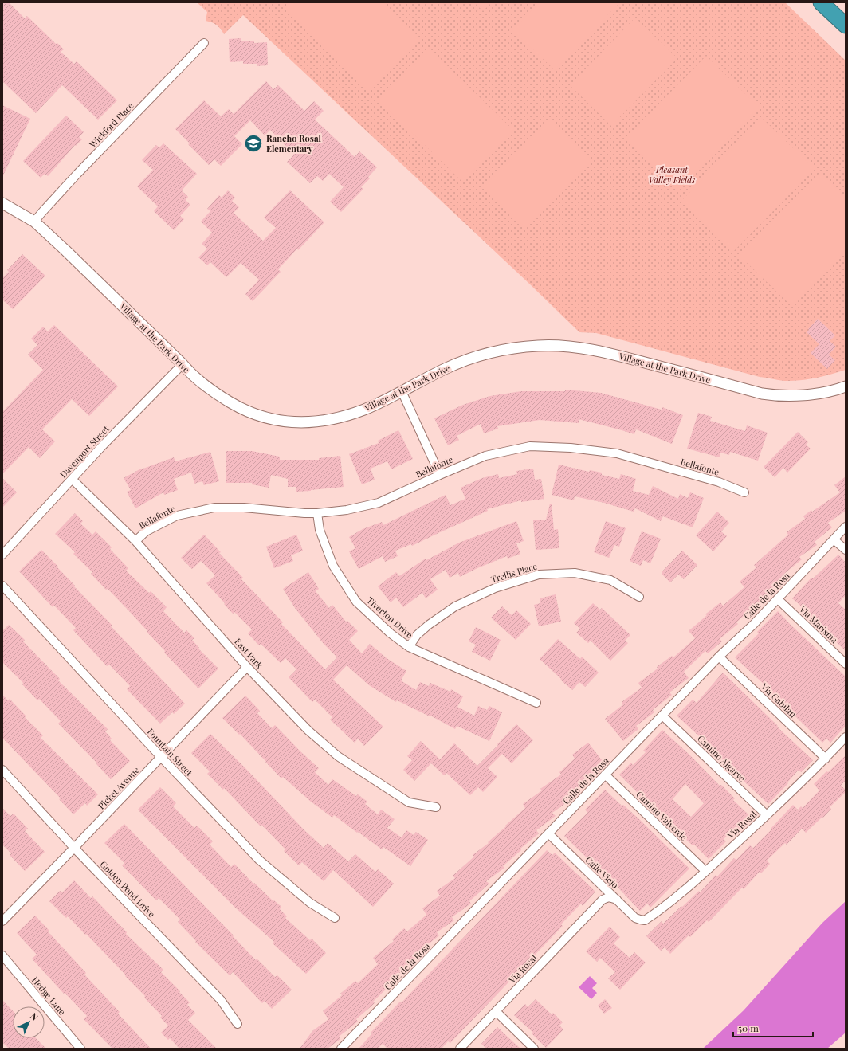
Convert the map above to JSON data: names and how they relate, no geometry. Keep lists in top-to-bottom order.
{
  "streets": {
    "street": [
      "Wickford Place",
      "Village at the Park Drive",
      "Davenport Street",
      "Bellafonte",
      "Trellis Place",
      "Calle de la Rosa",
      "Tiverton Drive",
      "Via Marisma",
      "East Park",
      "Via Gabilan",
      "Fountain Street",
      "Camino Algarve",
      "Picket Avenue",
      "Camino Valverde",
      "Via Rosal",
      "Calle Viejo",
      "Golden Pond Drive",
      "Hedge Lane"
    ]
  },
  "crossings": [
    ["Wickford Place", "Village at the Park Drive"],
    ["Village at the Park Drive", "Davenport Street"],
    ["Davenport Street", "East Park"],
    ["Bellafonte", "Tiverton Drive"],
    ["Bellafonte", "East Park"],
    ["Trellis Place", "Tiverton Drive"],
    ["Calle de la Rosa", "Via Marisma"],
    ["Calle de la Rosa", "Via Gabilan"],
    ["Calle de la Rosa", "Camino Algarve"],
    ["Calle de la Rosa", "Camino Valverde"],
    ["Calle de la Rosa", "Calle Viejo"],
    ["East Park", "Picket Avenue"],
    ["Via Gabilan", "Via Rosal"],
    ["Fountain Street", "Picket Avenue"],
    ["Camino Algarve", "Via Rosal"],
    ["Picket Avenue", "Golden Pond Drive"],
    ["Camino Valverde", "Via Rosal"],
    ["Via Rosal", "Calle Viejo"]
  ],
  "parks": ["Pleasant Valley Fields"],
  "places": {
    "school or university": ["Rancho Rosal Elementary"]
  },
  "scale_bar": "50 m",
  "north": "top right"
}
